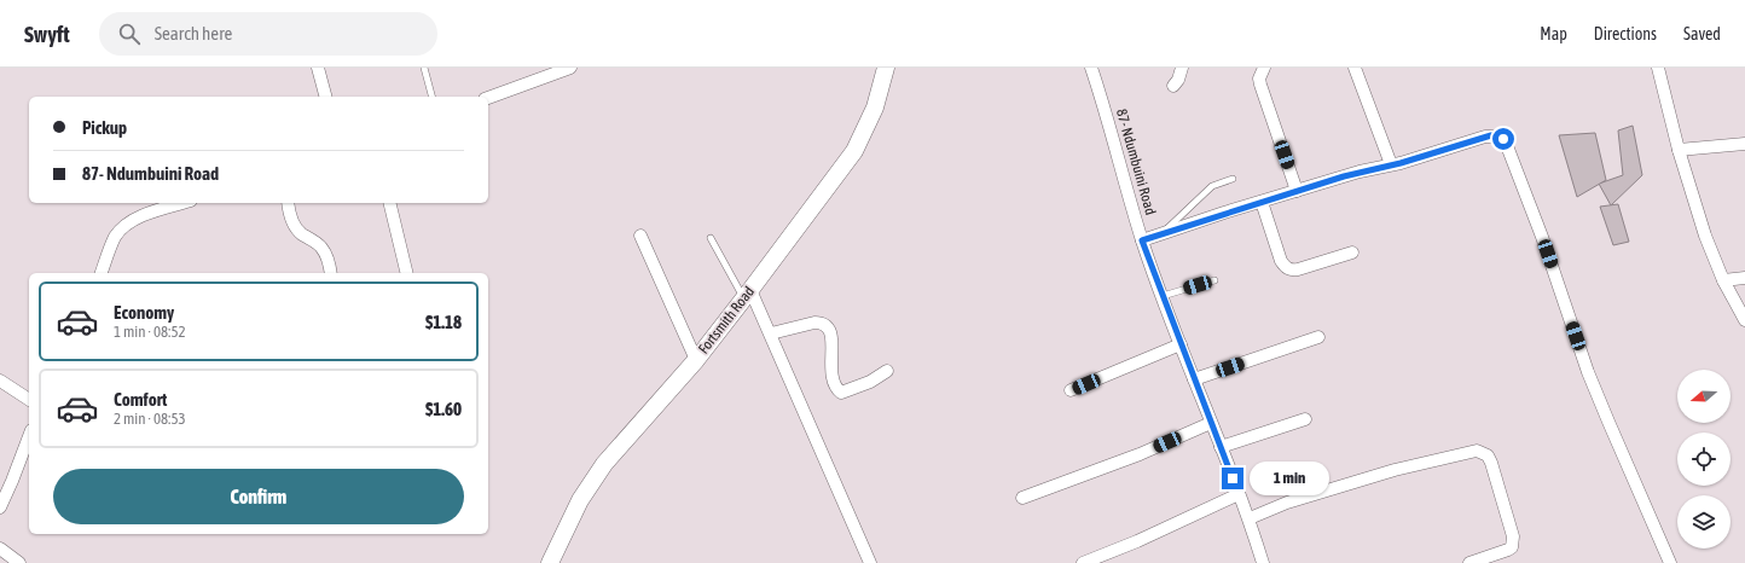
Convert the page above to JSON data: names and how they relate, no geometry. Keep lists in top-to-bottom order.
{
  "streets": {
    "street": ["87- Ndumbuini Road", "Fortsmith Road"]
  },
  "north": "left",
  "page": {
    "header": "Swyft",
    "search": "Search here",
    "nav": ["Map", "Directions", "Saved"],
    "banner": ["Pickup", "87- Ndumbuini Road"],
    "list": [
      {
        "name": "Economy",
        "note": "1 min · 08:52",
        "value": "$1.18"
      },
      {
        "name": "Comfort",
        "note": "2 min · 08:53",
        "value": "$1.60"
      }
    ],
    "buttons": "Confirm",
    "bubble": "1 min"
  }
}
